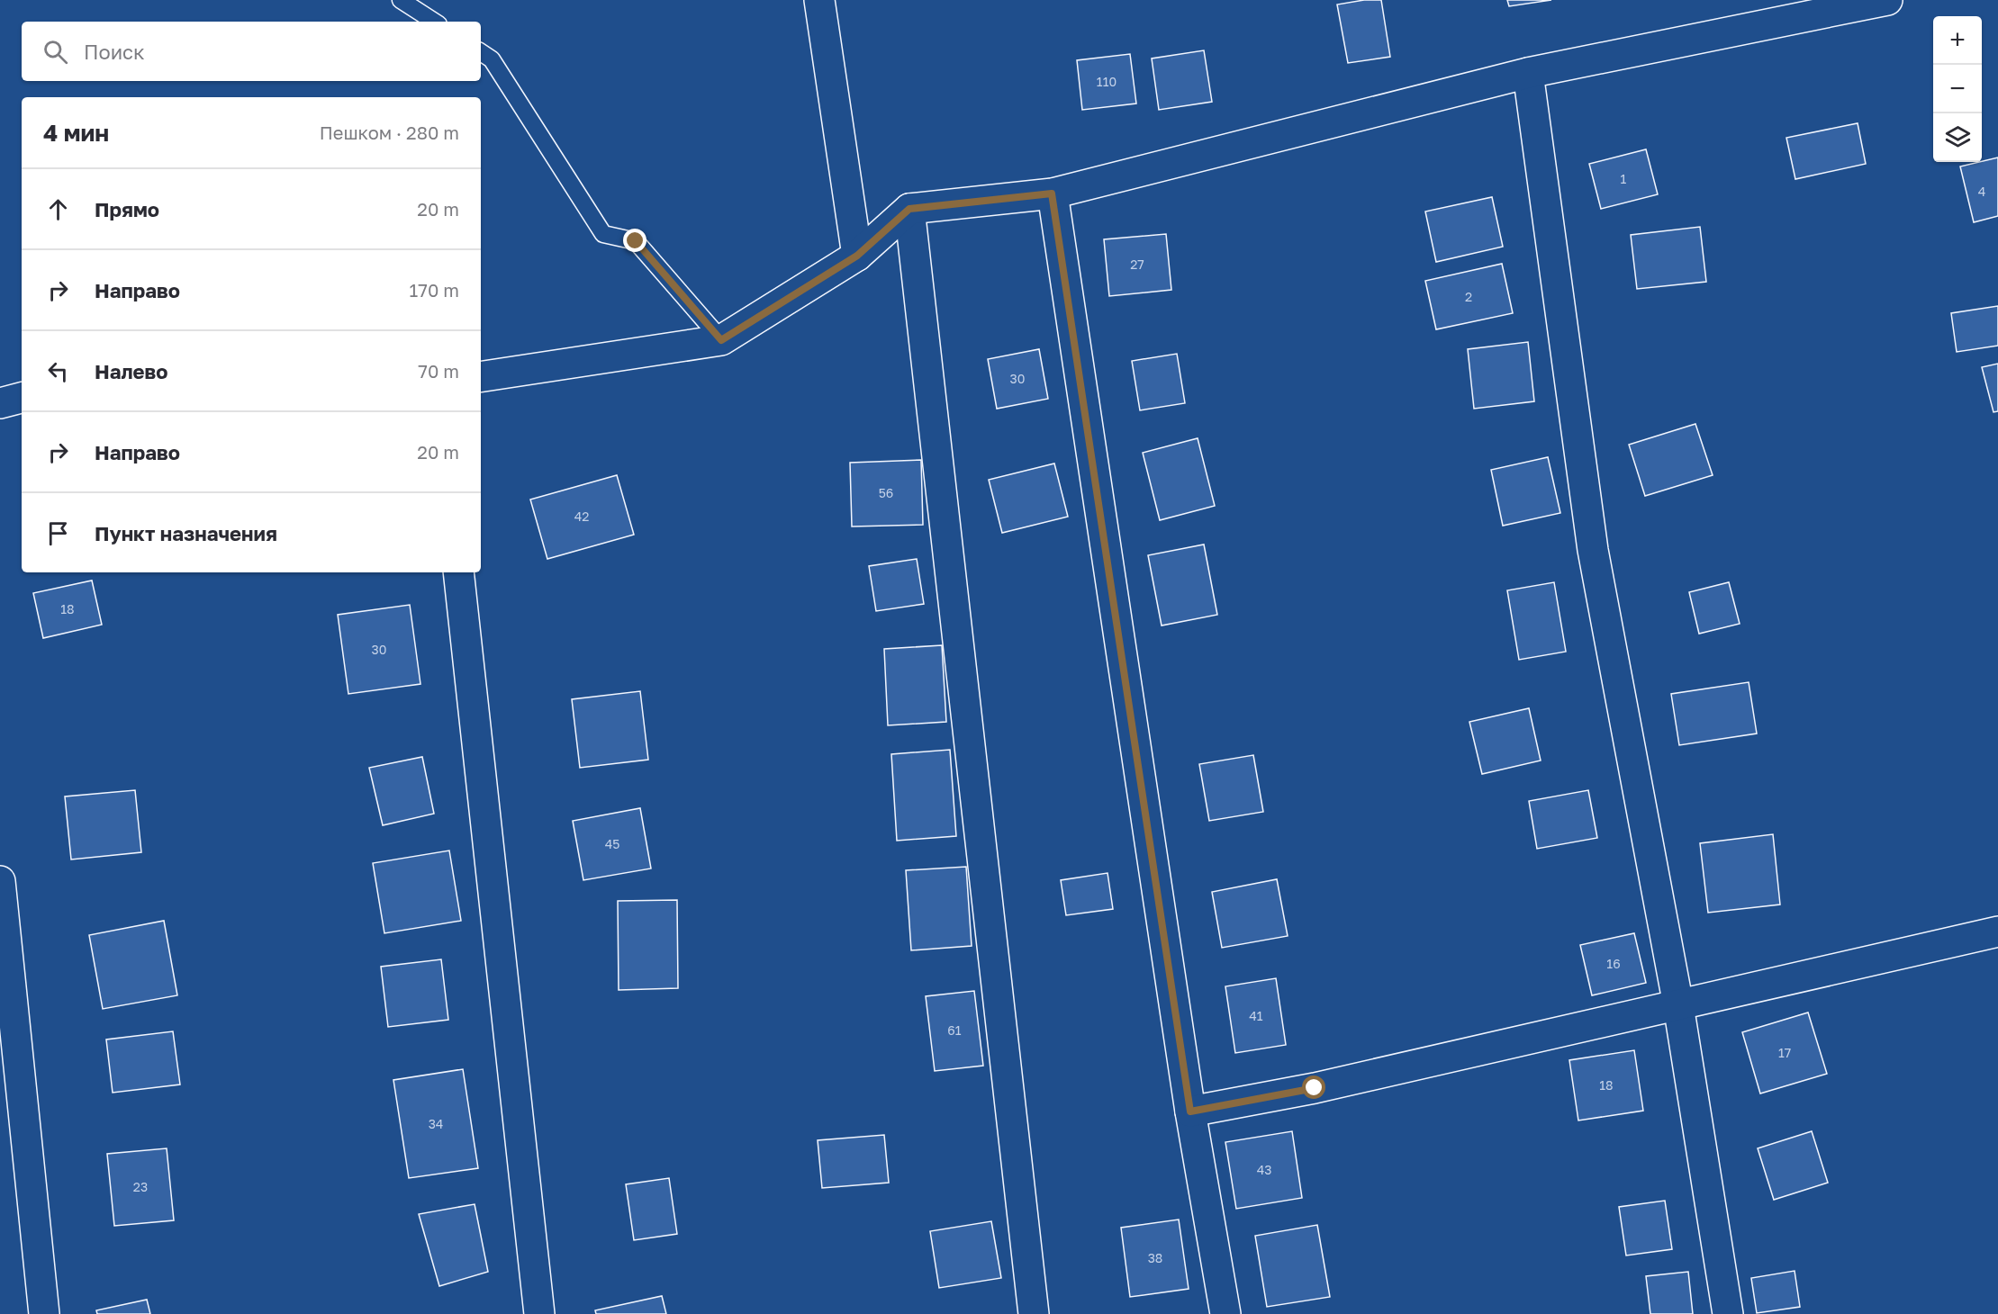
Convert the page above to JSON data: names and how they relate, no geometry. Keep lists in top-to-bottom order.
{
  "house_numbers": [
    "110",
    "1",
    "4",
    "27",
    "2",
    "30",
    "56",
    "42",
    "18",
    "30",
    "45",
    "16",
    "41",
    "61",
    "17",
    "18",
    "34",
    "43",
    "23",
    "38"
  ],
  "page": {
    "map_buttons": ["+", "−"],
    "search": "Поиск",
    "heading": ["4 мин", "Пешком · 280 m"],
    "list": [
      ["Прямо", "20 m"],
      ["Направо", "170 m"],
      ["Налево", "70 m"],
      ["Направо", "20 m"],
      "Пункт назначения"
    ]
  }
}
